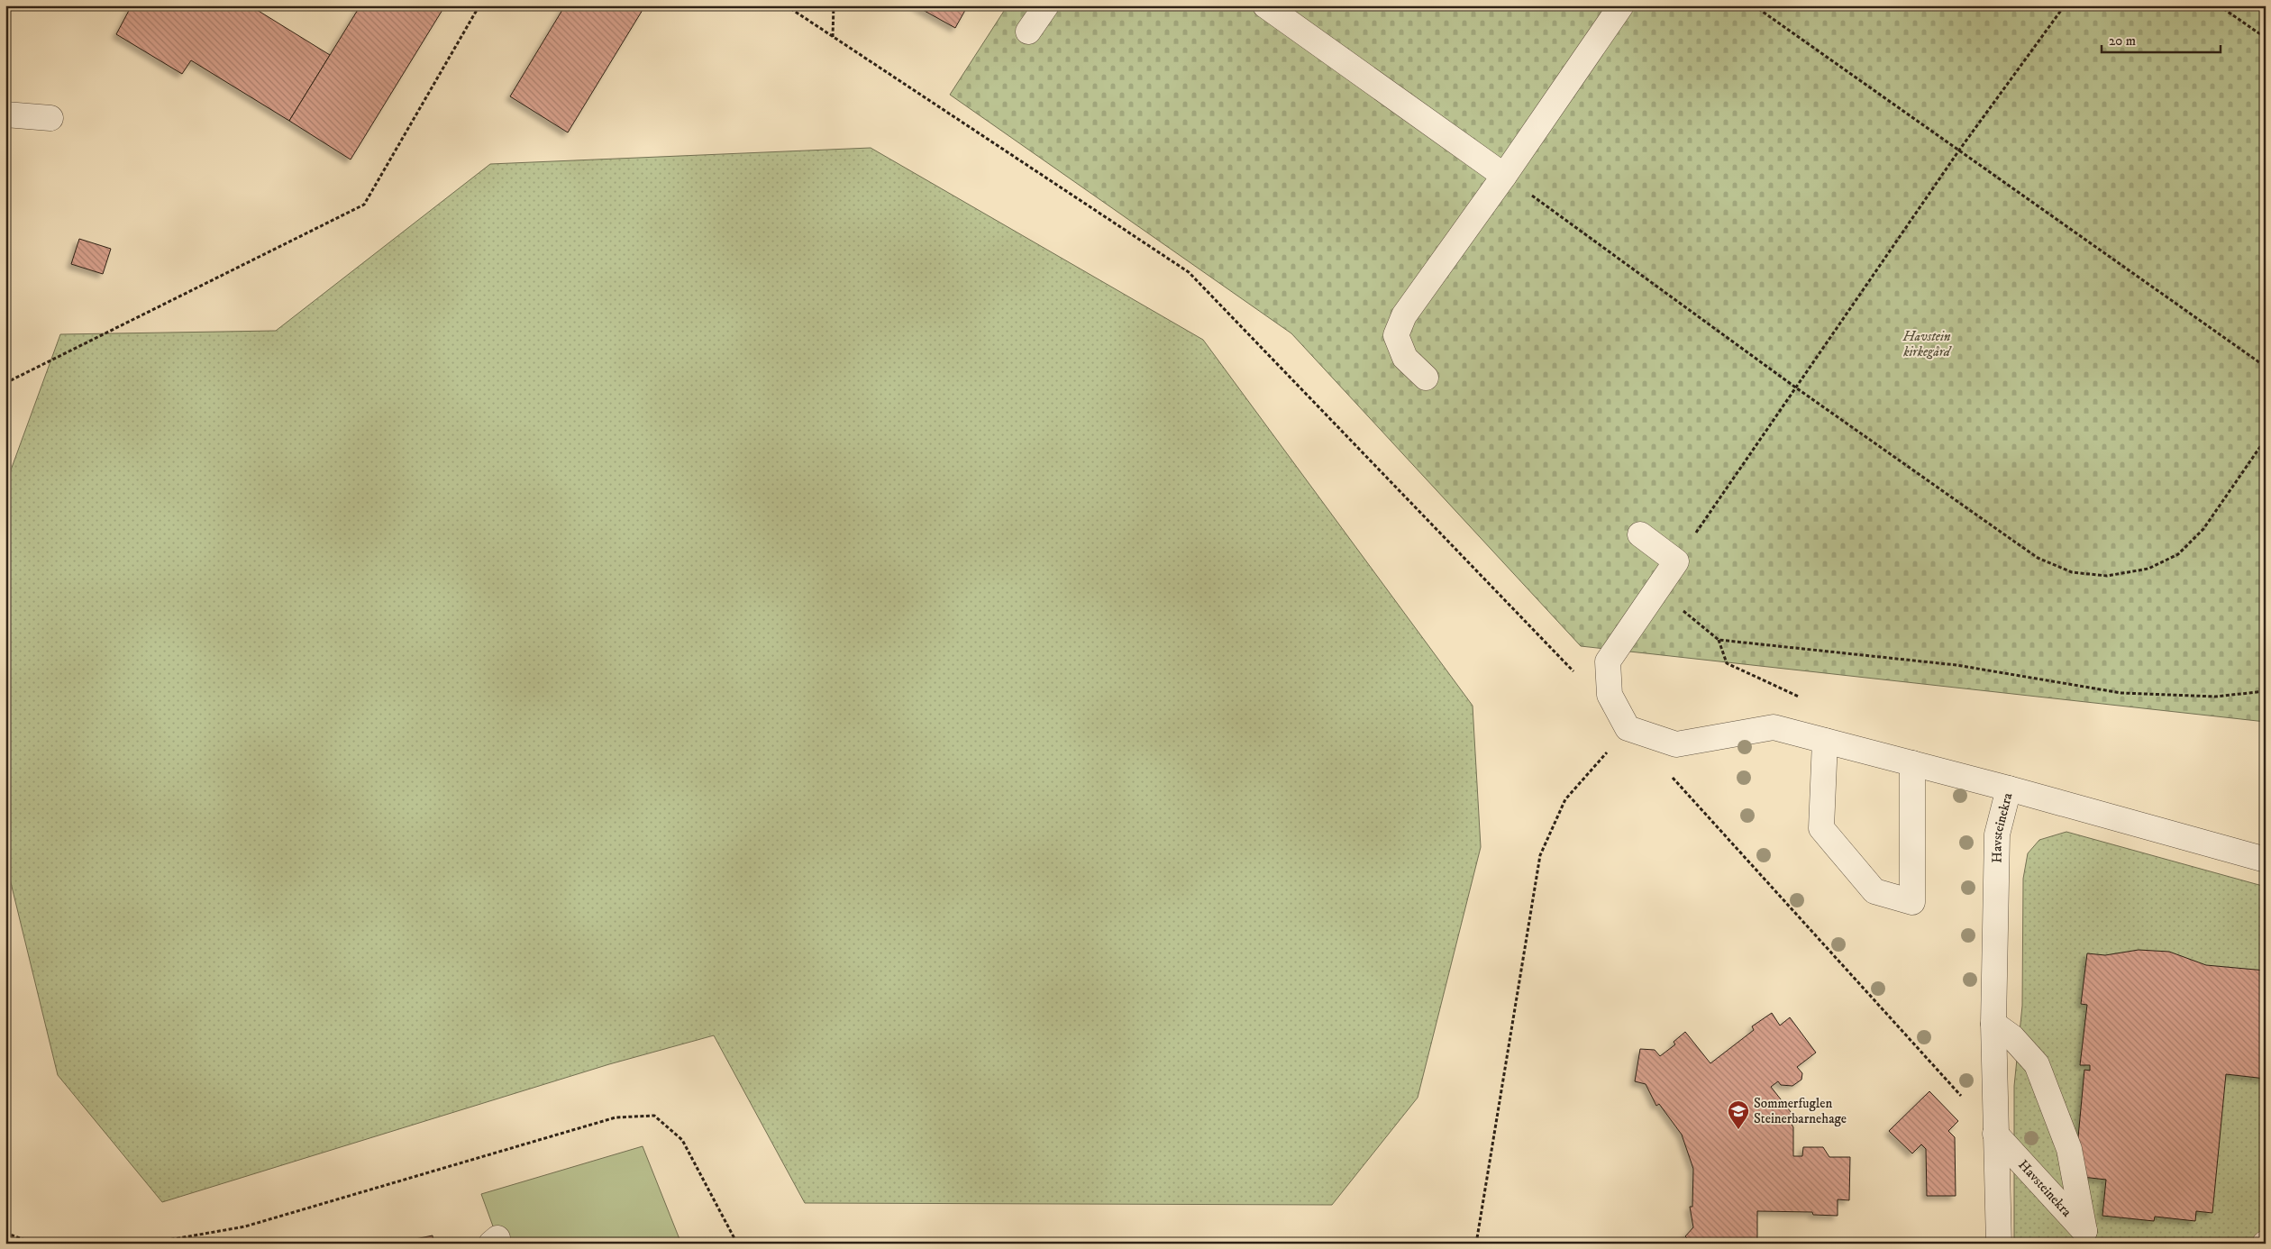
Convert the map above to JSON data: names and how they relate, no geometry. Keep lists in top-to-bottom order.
{
  "streets": {
    "street": ["Havsteinekra"]
  },
  "parks": ["Havstein kirkegård"],
  "places": {
    "school or university": ["Sommerfuglen Steinerbarnehage"]
  },
  "scale_bar": "20 m"
}
